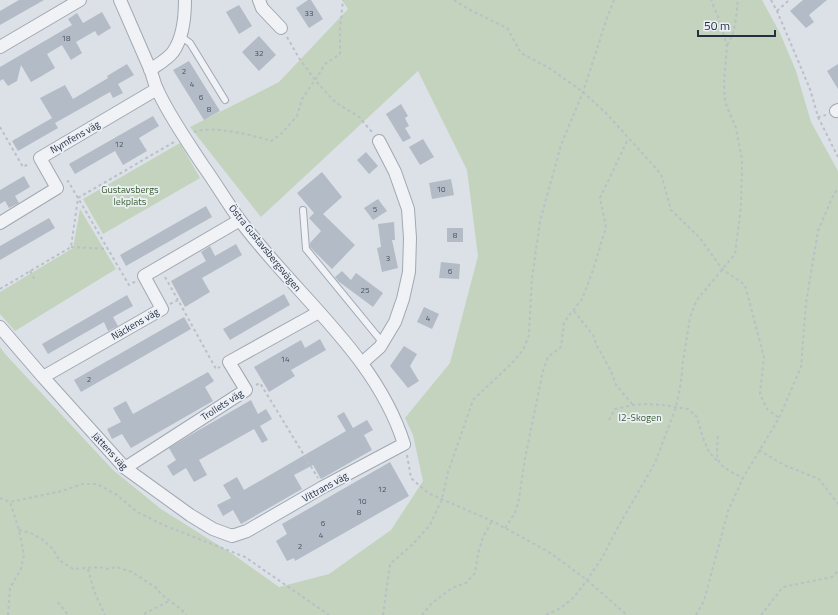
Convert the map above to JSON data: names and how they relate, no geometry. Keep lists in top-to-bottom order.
{
  "streets": {
    "street": [
      "Nymfens väg",
      "Östra Gustavsbergsvägen",
      "Näckens väg",
      "Trollets väg",
      "Jättens väg",
      "Vittrans väg"
    ]
  },
  "crossings": [
    ["Nymfens väg", "Östra Gustavsbergsvägen"],
    ["Östra Gustavsbergsvägen", "Vittrans väg"],
    ["Näckens väg", "Jättens väg"],
    ["Trollets väg", "Jättens väg"],
    ["Jättens väg", "Vittrans väg"]
  ],
  "parks": ["Gustavsbergs lekplats", "I2-Skogen"],
  "house_numbers": [
    "33",
    "18",
    "32",
    "2",
    "4",
    "6",
    "8",
    "12",
    "10",
    "5",
    "8",
    "3",
    "6",
    "25",
    "4",
    "14",
    "2",
    "12",
    "10",
    "8",
    "6",
    "4",
    "2"
  ],
  "scale_bar": "50 m"
}
